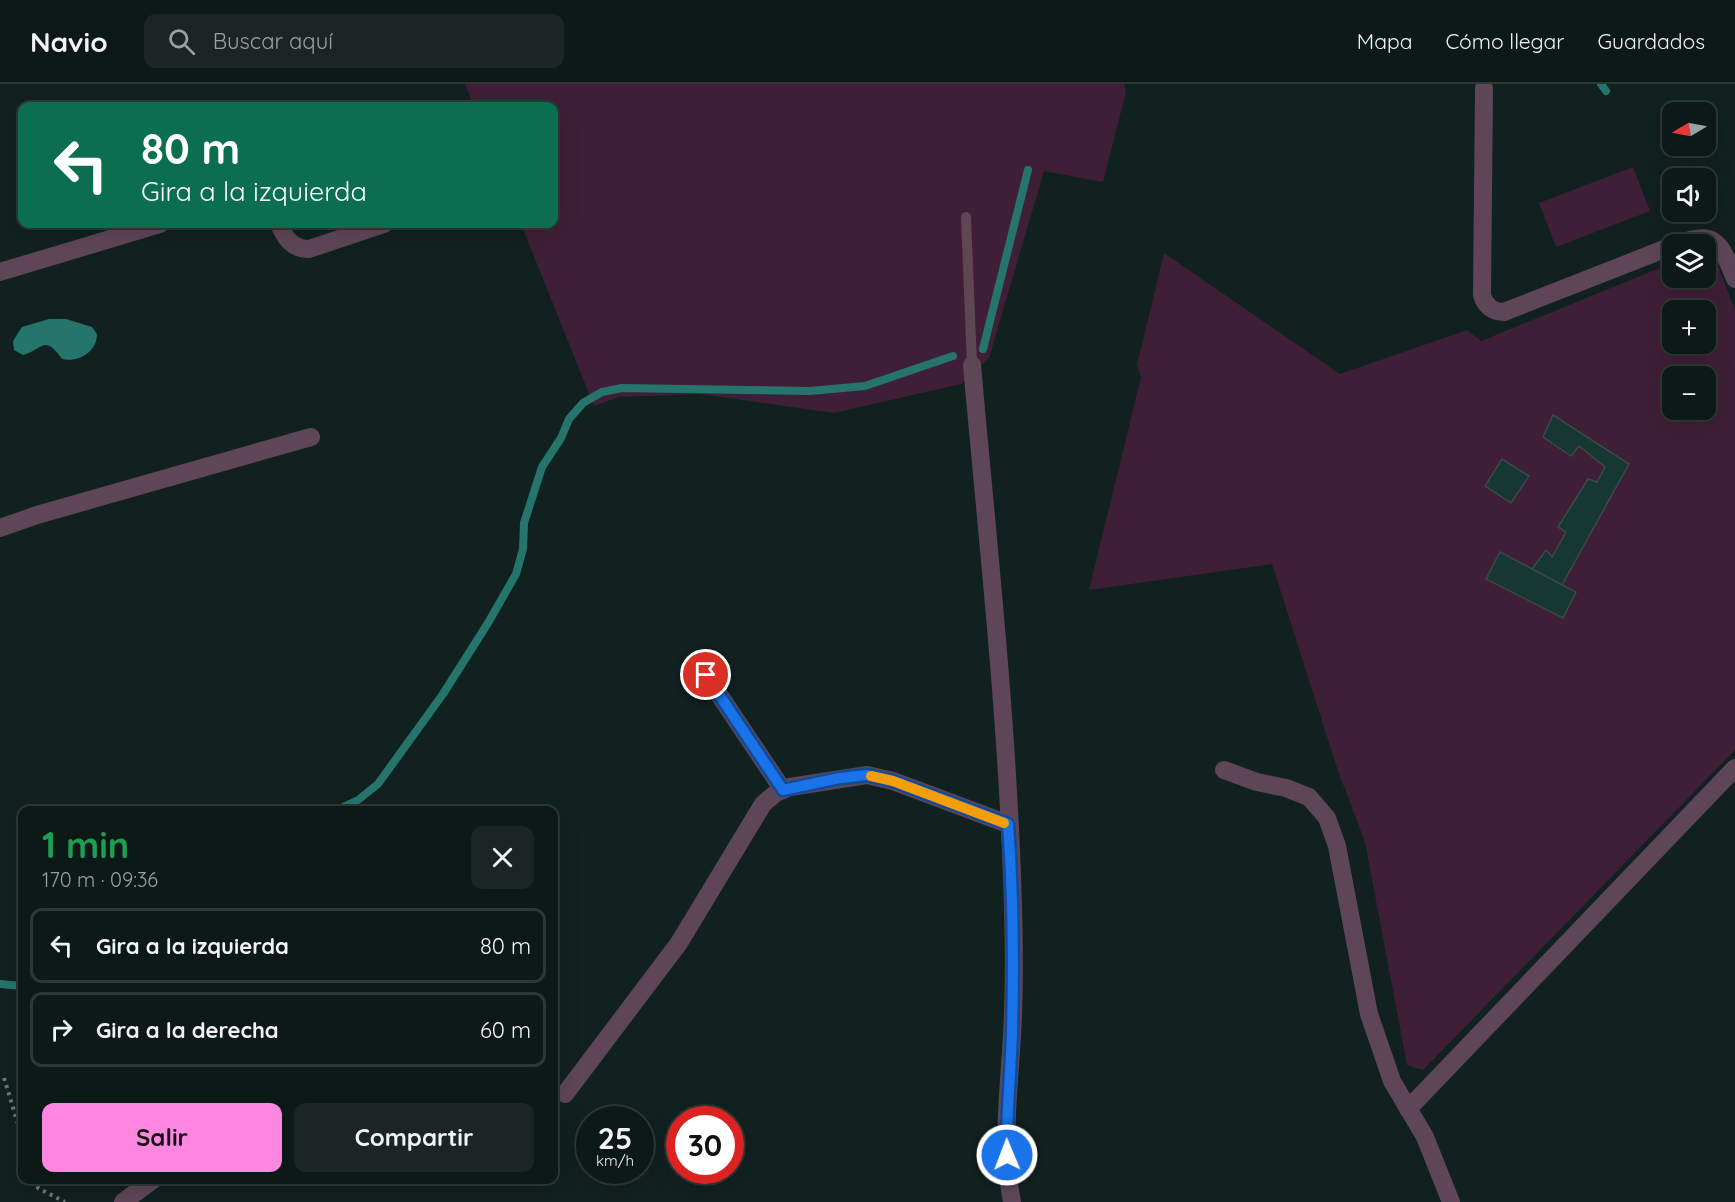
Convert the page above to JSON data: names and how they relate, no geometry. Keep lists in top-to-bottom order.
{
  "north": "left",
  "page": {
    "header": "Navio",
    "search": "Buscar aquí",
    "nav": ["Mapa", "Cómo llegar", "Guardados"],
    "map_buttons": ["+", "−"],
    "turn": ["80 m", "Gira a la izquierda"],
    "heading": ["1 min", "170 m · 09:36"],
    "list": [
      {
        "name": "Gira a la izquierda",
        "value": "80 m"
      },
      {
        "name": "Gira a la derecha",
        "value": "60 m"
      }
    ],
    "buttons": ["Salir", "Compartir"],
    "speed": "25 km/h",
    "limit": "30"
  }
}
